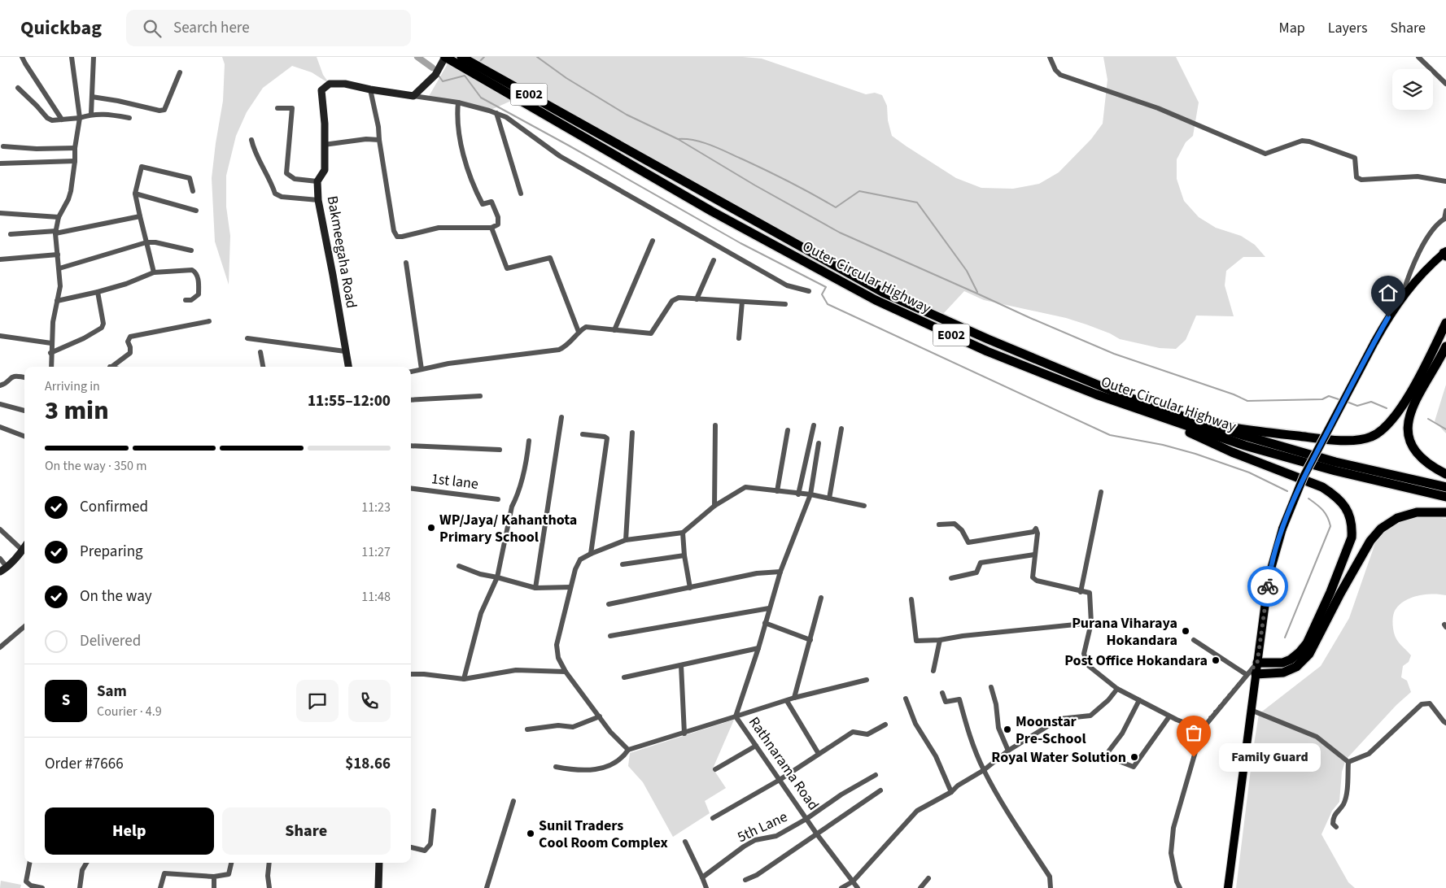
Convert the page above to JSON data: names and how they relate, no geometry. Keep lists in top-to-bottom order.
{
  "streets": {
    "highway": ["E002", "Outer Circular Highway"],
    "street": [
      "Bakmeegaha Road",
      "1st lane",
      "Rathnarama Road",
      "5th Lane"
    ]
  },
  "crossings": [
    ["Rathnarama Road", "5th Lane"]
  ],
  "places": [
    "WP/Jaya/ Kahanthota Primary School",
    "Purana Viharaya Hokandara",
    "Post Office Hokandara",
    "Moonstar Pre-School",
    "Royal Water Solution",
    "Family Guard",
    "Sunil Traders Cool Room Complex"
  ],
  "page": {
    "header": "Quickbag",
    "search": "Search here",
    "nav": ["Map", "Layers", "Share"],
    "heading": ["3 min", "Arriving in", "11:55–12:00"],
    "panel": [
      "Sam",
      "Courier · 4.9",
      "Order #7666",
      "$18.66"
    ],
    "bar": "On the way · 350 m",
    "list": [
      ["Confirmed", "11:23"],
      ["Preparing", "11:27"],
      ["On the way", "11:48"],
      "Delivered"
    ],
    "round": "S",
    "bubble": "Family Guard",
    "buttons": ["Help", "Share"]
  }
}
